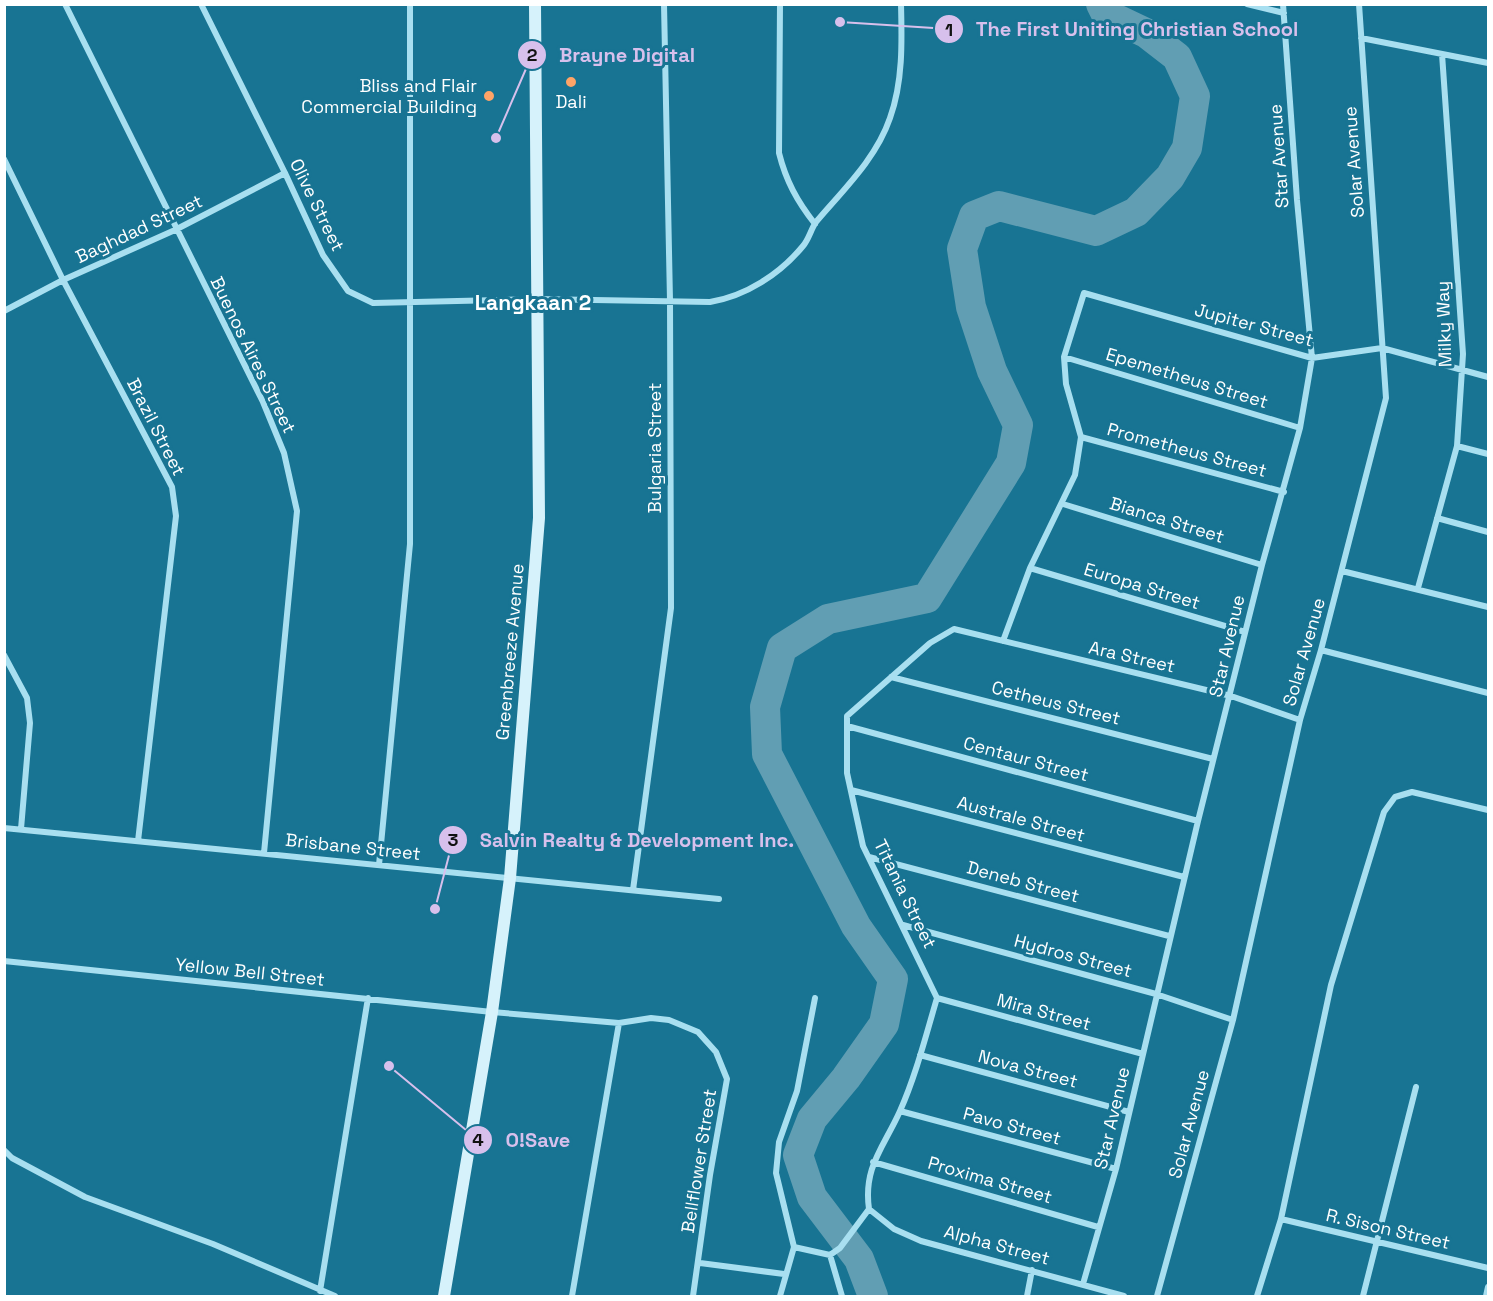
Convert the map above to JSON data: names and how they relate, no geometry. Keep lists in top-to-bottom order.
{
  "streets": {
    "street": [
      "Star Avenue",
      "Solar Avenue",
      "Olive Street",
      "Baghdad Street",
      "Milky Way",
      "Jupiter Street",
      "Buenos Aires Street",
      "Epemetheus Street",
      "Brazil Street",
      "Bulgaria Street",
      "Prometheus Street",
      "Bianca Street",
      "Europa Street",
      "Greenbreeze Avenue",
      "Ara Street",
      "Cetheus Street",
      "Centaur Street",
      "Australe Street",
      "Brisbane Street",
      "Deneb Street",
      "Titania Street",
      "Hydros Street",
      "Yellow Bell Street",
      "Mira Street",
      "Nova Street",
      "Pavo Street",
      "Bellflower Street",
      "Proxima Street",
      "R. Sison Street",
      "Alpha Street"
    ]
  },
  "crossings": [
    ["Star Avenue", "Jupiter Street"],
    ["Star Avenue", "Epemetheus Street"],
    ["Star Avenue", "Prometheus Street"],
    ["Star Avenue", "Bianca Street"],
    ["Star Avenue", "Europa Street"],
    ["Star Avenue", "Ara Street"],
    ["Star Avenue", "Cetheus Street"],
    ["Star Avenue", "Centaur Street"],
    ["Star Avenue", "Australe Street"],
    ["Star Avenue", "Deneb Street"],
    ["Star Avenue", "Hydros Street"],
    ["Star Avenue", "Mira Street"],
    ["Star Avenue", "Nova Street"],
    ["Star Avenue", "Pavo Street"],
    ["Star Avenue", "Proxima Street"],
    ["Star Avenue", "Alpha Street"],
    ["Solar Avenue", "Jupiter Street"],
    ["Solar Avenue", "Ara Street"],
    ["Solar Avenue", "Hydros Street"],
    ["Olive Street", "Baghdad Street"],
    ["Olive Street", "Bulgaria Street"],
    ["Olive Street", "Greenbreeze Avenue"],
    ["Baghdad Street", "Buenos Aires Street"],
    ["Baghdad Street", "Brazil Street"],
    ["Milky Way", "Jupiter Street"],
    ["Jupiter Street", "Epemetheus Street"],
    ["Buenos Aires Street", "Brisbane Street"],
    ["Brazil Street", "Brisbane Street"],
    ["Bulgaria Street", "Brisbane Street"],
    ["Greenbreeze Avenue", "Brisbane Street"],
    ["Greenbreeze Avenue", "Yellow Bell Street"],
    ["Greenbreeze Avenue", "Bellflower Street"],
    ["Ara Street", "Cetheus Street"],
    ["Centaur Street", "Titania Street"],
    ["Australe Street", "Titania Street"],
    ["Deneb Street", "Titania Street"],
    ["Titania Street", "Hydros Street"],
    ["Titania Street", "Mira Street"],
    ["Yellow Bell Street", "Bellflower Street"]
  ],
  "districts": ["Langkaan 2"],
  "places": [
    "The First Uniting Christian School",
    "Dali",
    "Bliss and Flair Commercial Building",
    "Brayne Digital",
    "Salvin Realty & Development Inc.",
    "O!Save"
  ]
}
